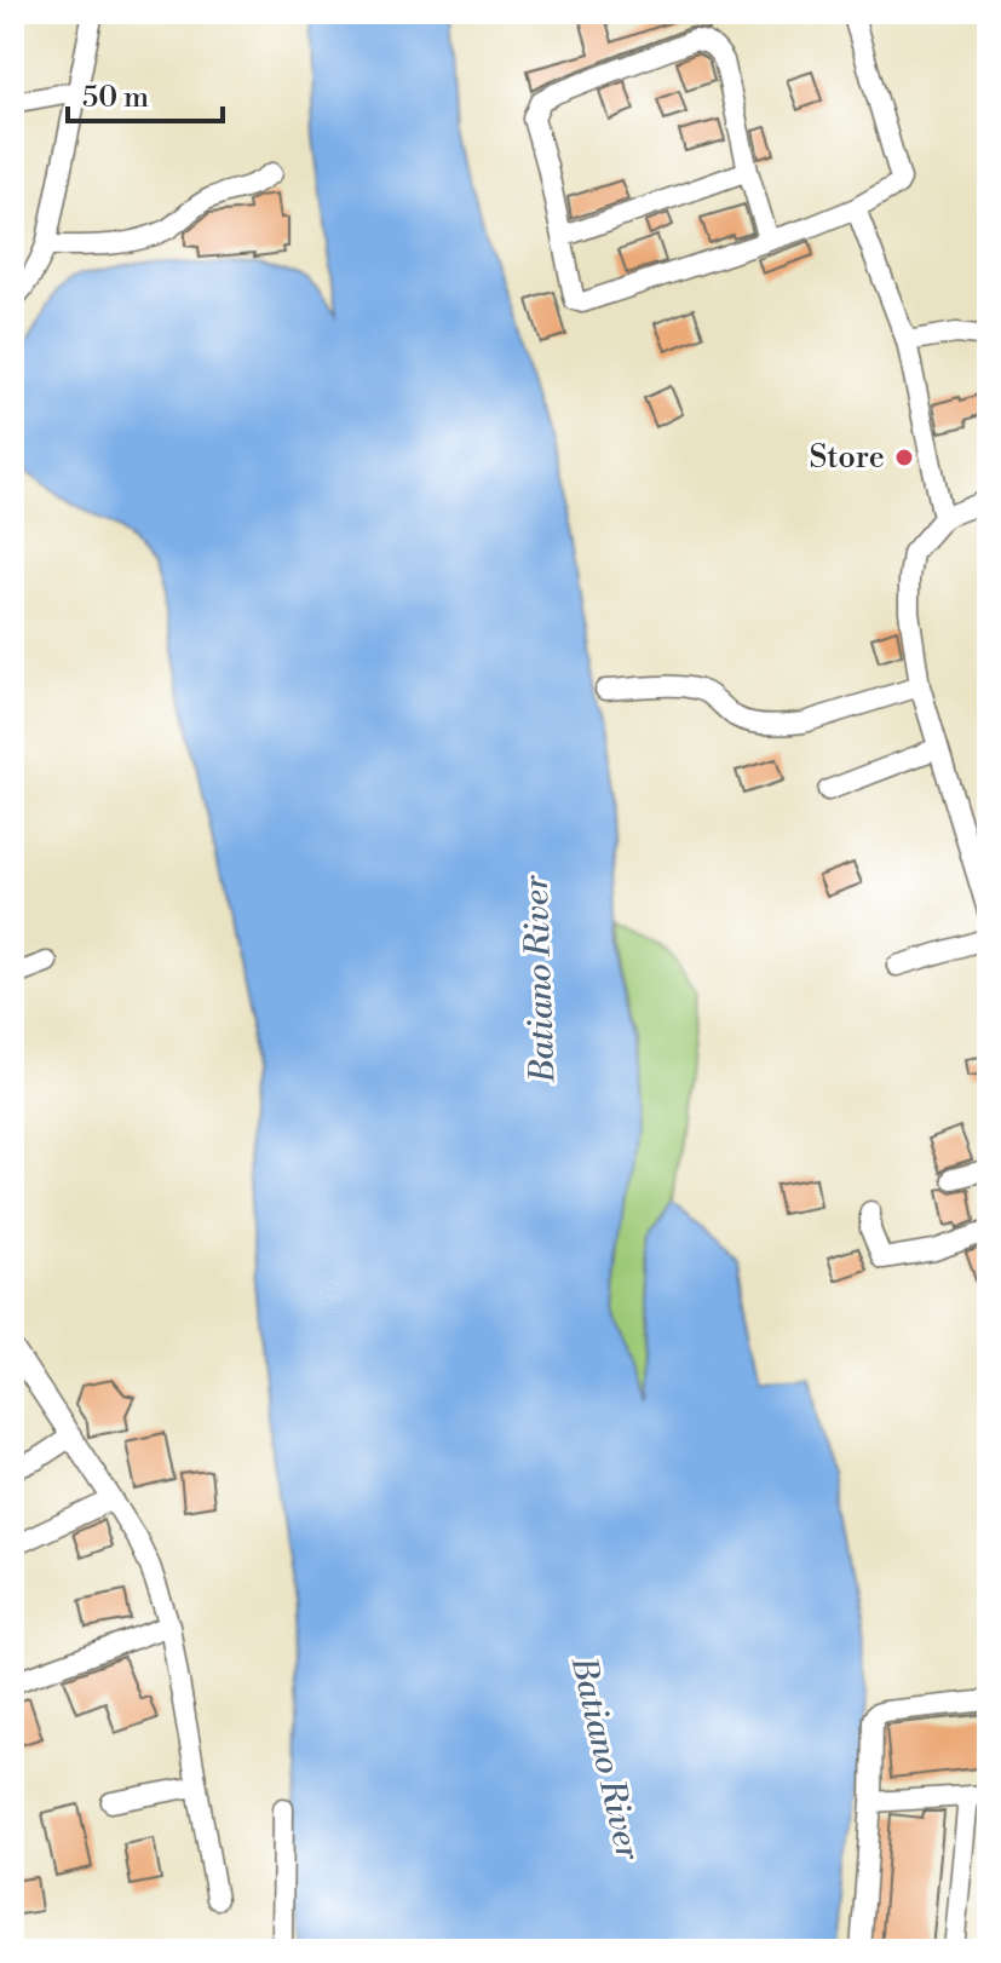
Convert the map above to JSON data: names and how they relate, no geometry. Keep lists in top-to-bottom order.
{
  "water": ["Batiano River"],
  "places": ["Store"],
  "scale_bar": "50 m"
}
